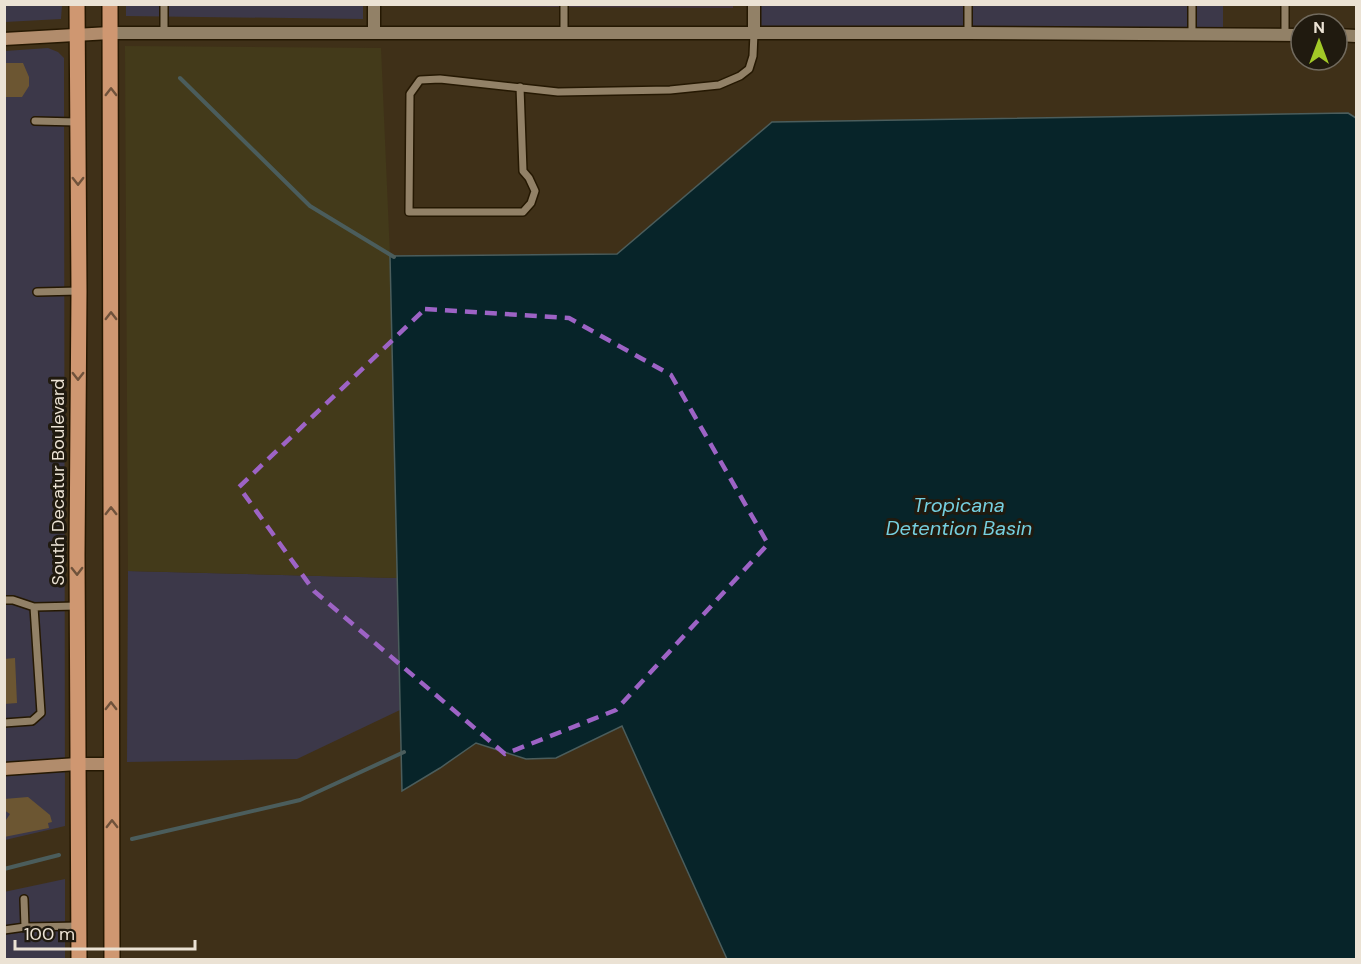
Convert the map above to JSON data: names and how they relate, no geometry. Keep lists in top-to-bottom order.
{
  "streets": {
    "main road": ["South Decatur Boulevard"]
  },
  "water": ["Tropicana Detention Basin"],
  "scale_bar": "100 m",
  "north": "top"
}
